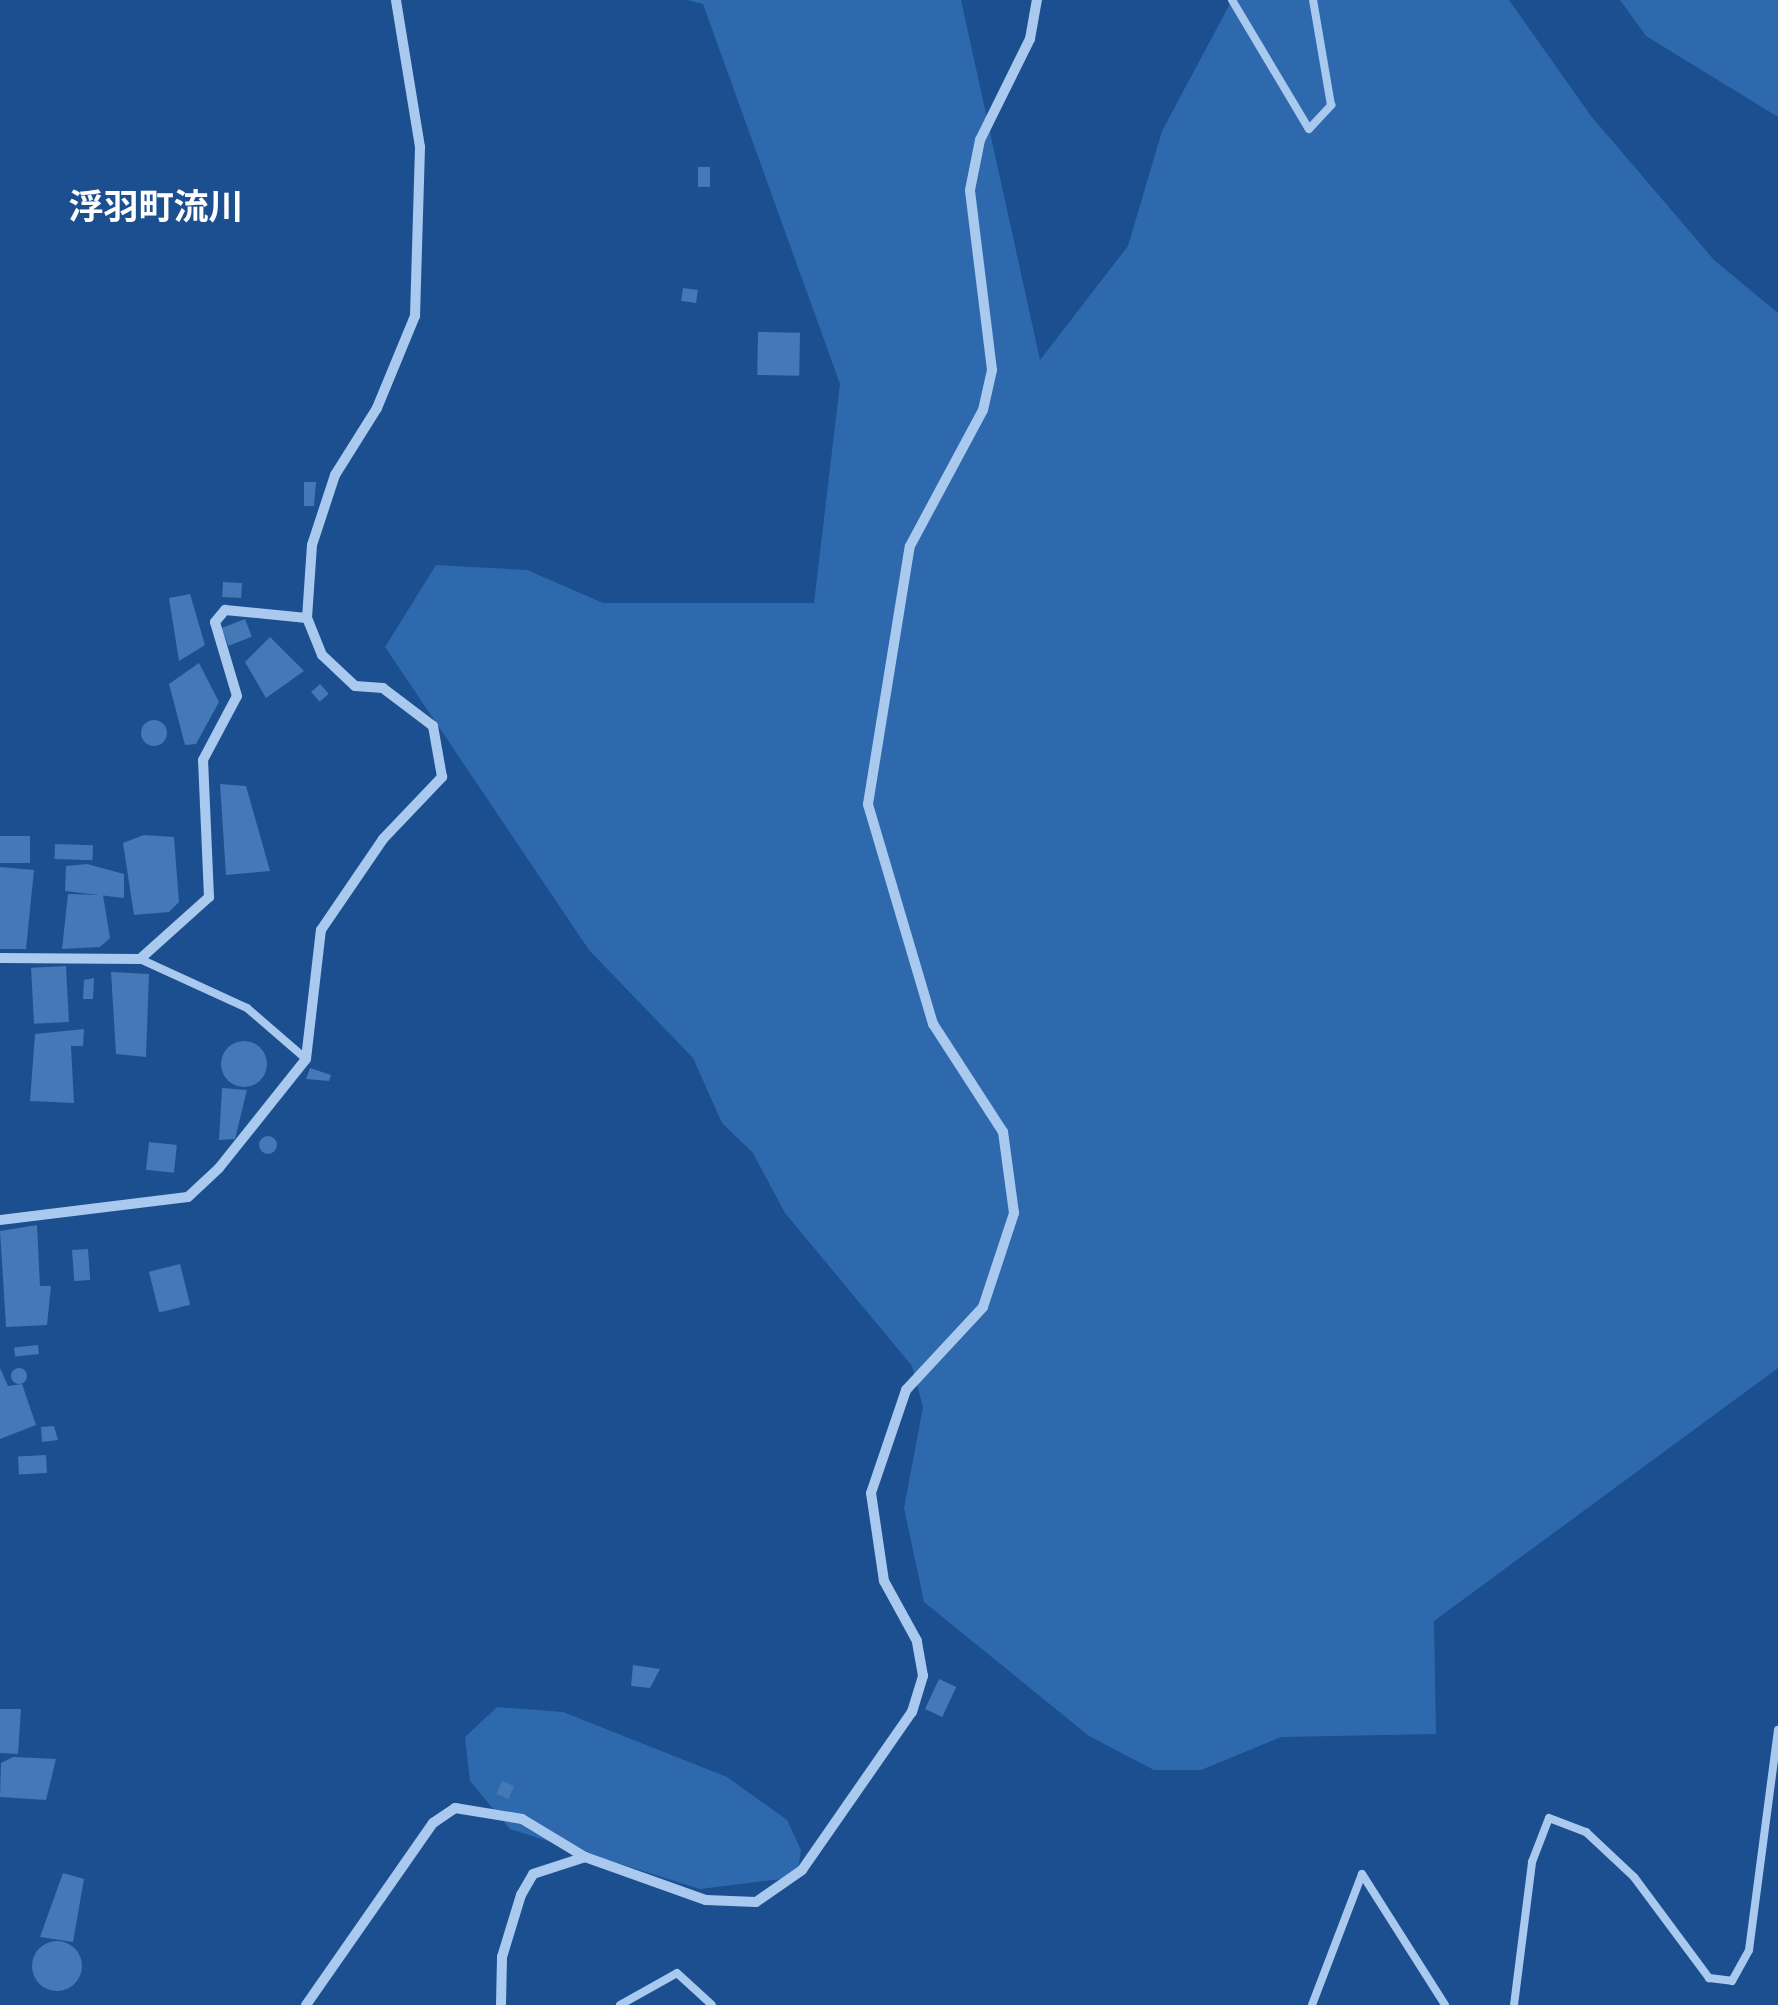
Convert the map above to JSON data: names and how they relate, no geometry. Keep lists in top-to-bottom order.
{
  "districts": ["浮羽町流川"]
}
